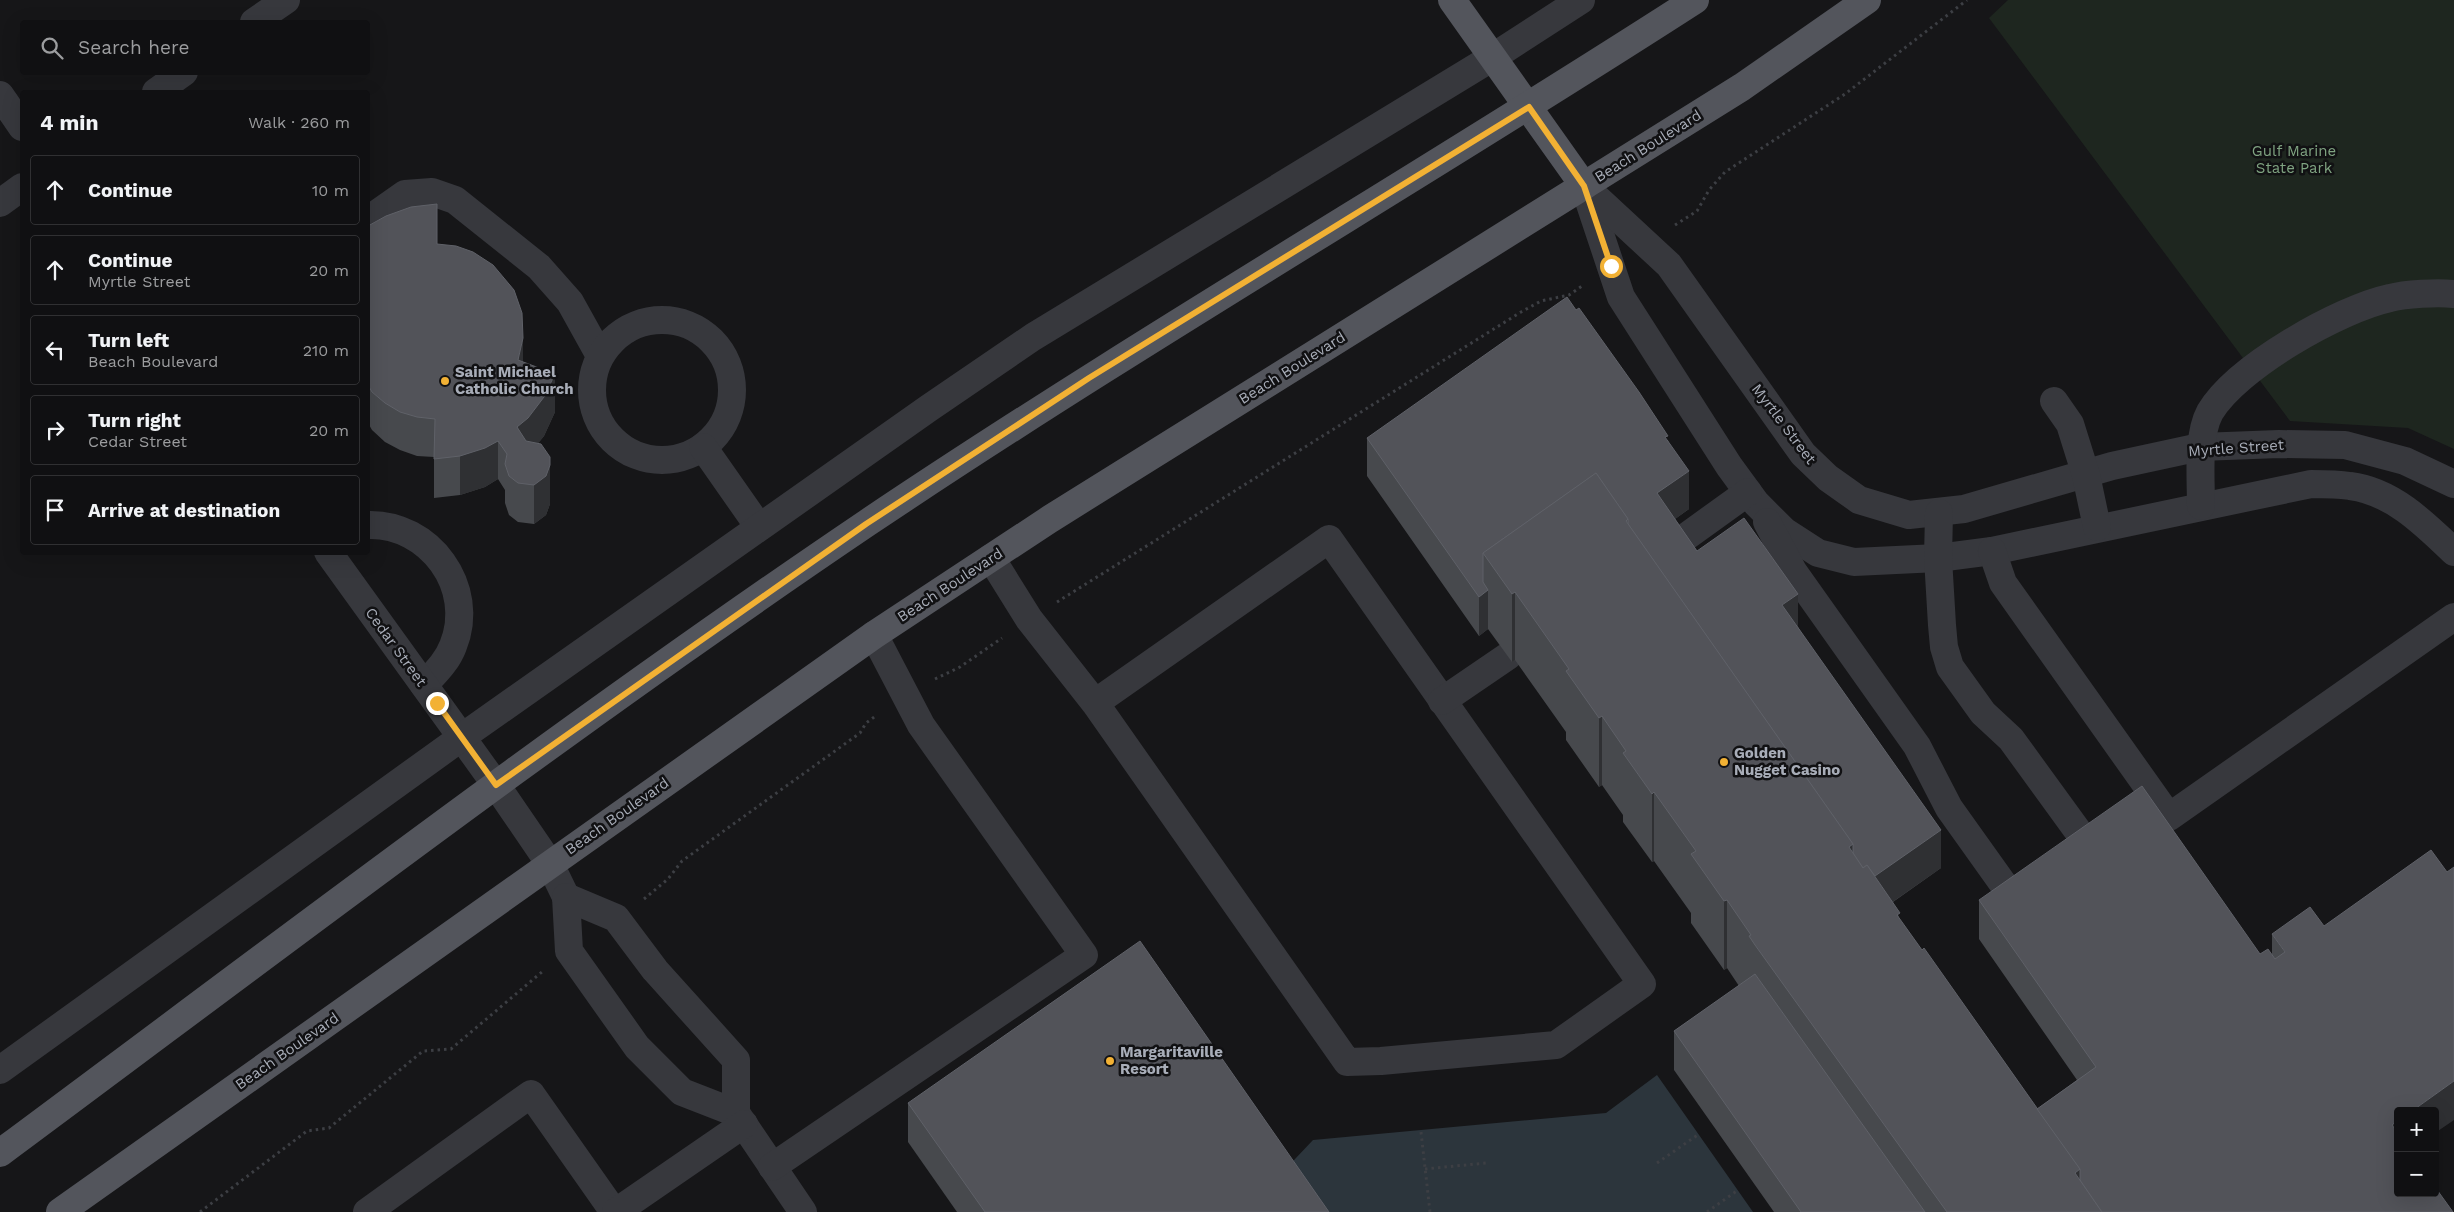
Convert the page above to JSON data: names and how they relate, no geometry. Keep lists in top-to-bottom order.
{
  "streets": {
    "main road": ["Beach Boulevard", "Myrtle Street"],
    "street": ["Cedar Street"]
  },
  "crossings": [
    ["Beach Boulevard", "Myrtle Street"],
    ["Beach Boulevard", "Cedar Street"]
  ],
  "parks": ["Gulf Marine State Park"],
  "places": ["Saint Michael Catholic Church", "Golden Nugget Casino", "Margaritaville Resort"],
  "page": {
    "search": "Search here",
    "heading": ["4 min", "Walk · 260 m"],
    "list": [
      ["Continue", "10 m"],
      ["Continue", "Myrtle Street", "20 m"],
      ["Turn left", "Beach Boulevard", "210 m"],
      ["Turn right", "Cedar Street", "20 m"],
      "Arrive at destination"
    ],
    "map_buttons": ["+", "−"]
  }
}
